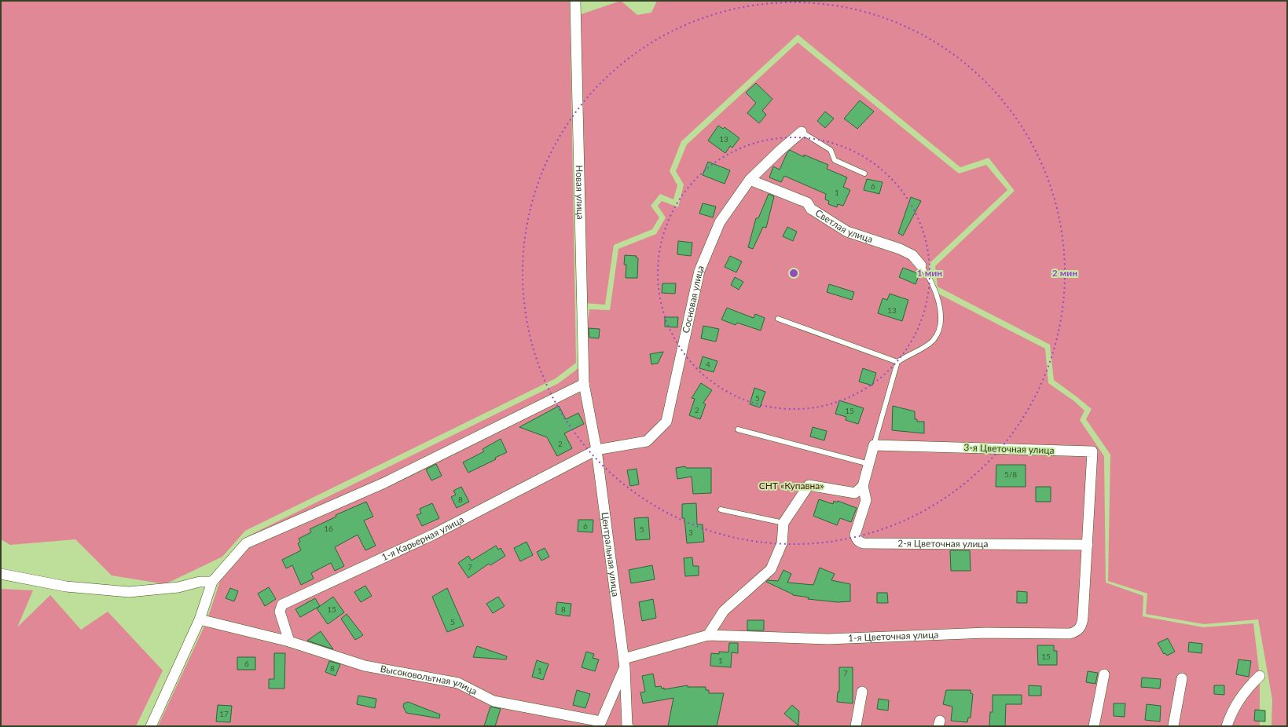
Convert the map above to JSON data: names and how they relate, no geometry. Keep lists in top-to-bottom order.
{
  "streets": {
    "street": [
      "Новая улица",
      "Светлая улица",
      "Сосновая улица",
      "3-я Цветочная улица",
      "1-я Карьерная улица",
      "2-я Цветочная улица",
      "Центральная улица",
      "1-я Цветочная улица",
      "Высоковольтная улица"
    ]
  },
  "crossings": [
    ["Новая улица", "Центральная улица"],
    ["Светлая улица", "Сосновая улица"],
    ["Сосновая улица", "1-я Карьерная улица"],
    ["Сосновая улица", "Центральная улица"],
    ["3-я Цветочная улица", "2-я Цветочная улица"],
    ["3-я Цветочная улица", "1-я Цветочная улица"],
    ["1-я Карьерная улица", "Центральная улица"],
    ["1-я Карьерная улица", "Высоковольтная улица"],
    ["2-я Цветочная улица", "1-я Цветочная улица"],
    ["Центральная улица", "1-я Цветочная улица"],
    ["Центральная улица", "Высоковольтная улица"],
    ["1-я Цветочная улица", "Высоковольтная улица"]
  ],
  "parks": ["СНТ «Купавна»"],
  "house_numbers": [
    "13",
    "6",
    "1",
    "13",
    "4",
    "5",
    "2",
    "15",
    "2",
    "5/8",
    "8",
    "6",
    "16",
    "5",
    "3",
    "7",
    "15",
    "8",
    "5",
    "15",
    "1",
    "6",
    "8",
    "1",
    "7",
    "17"
  ],
  "rings": ["1 мин", "2 мин"]
}
